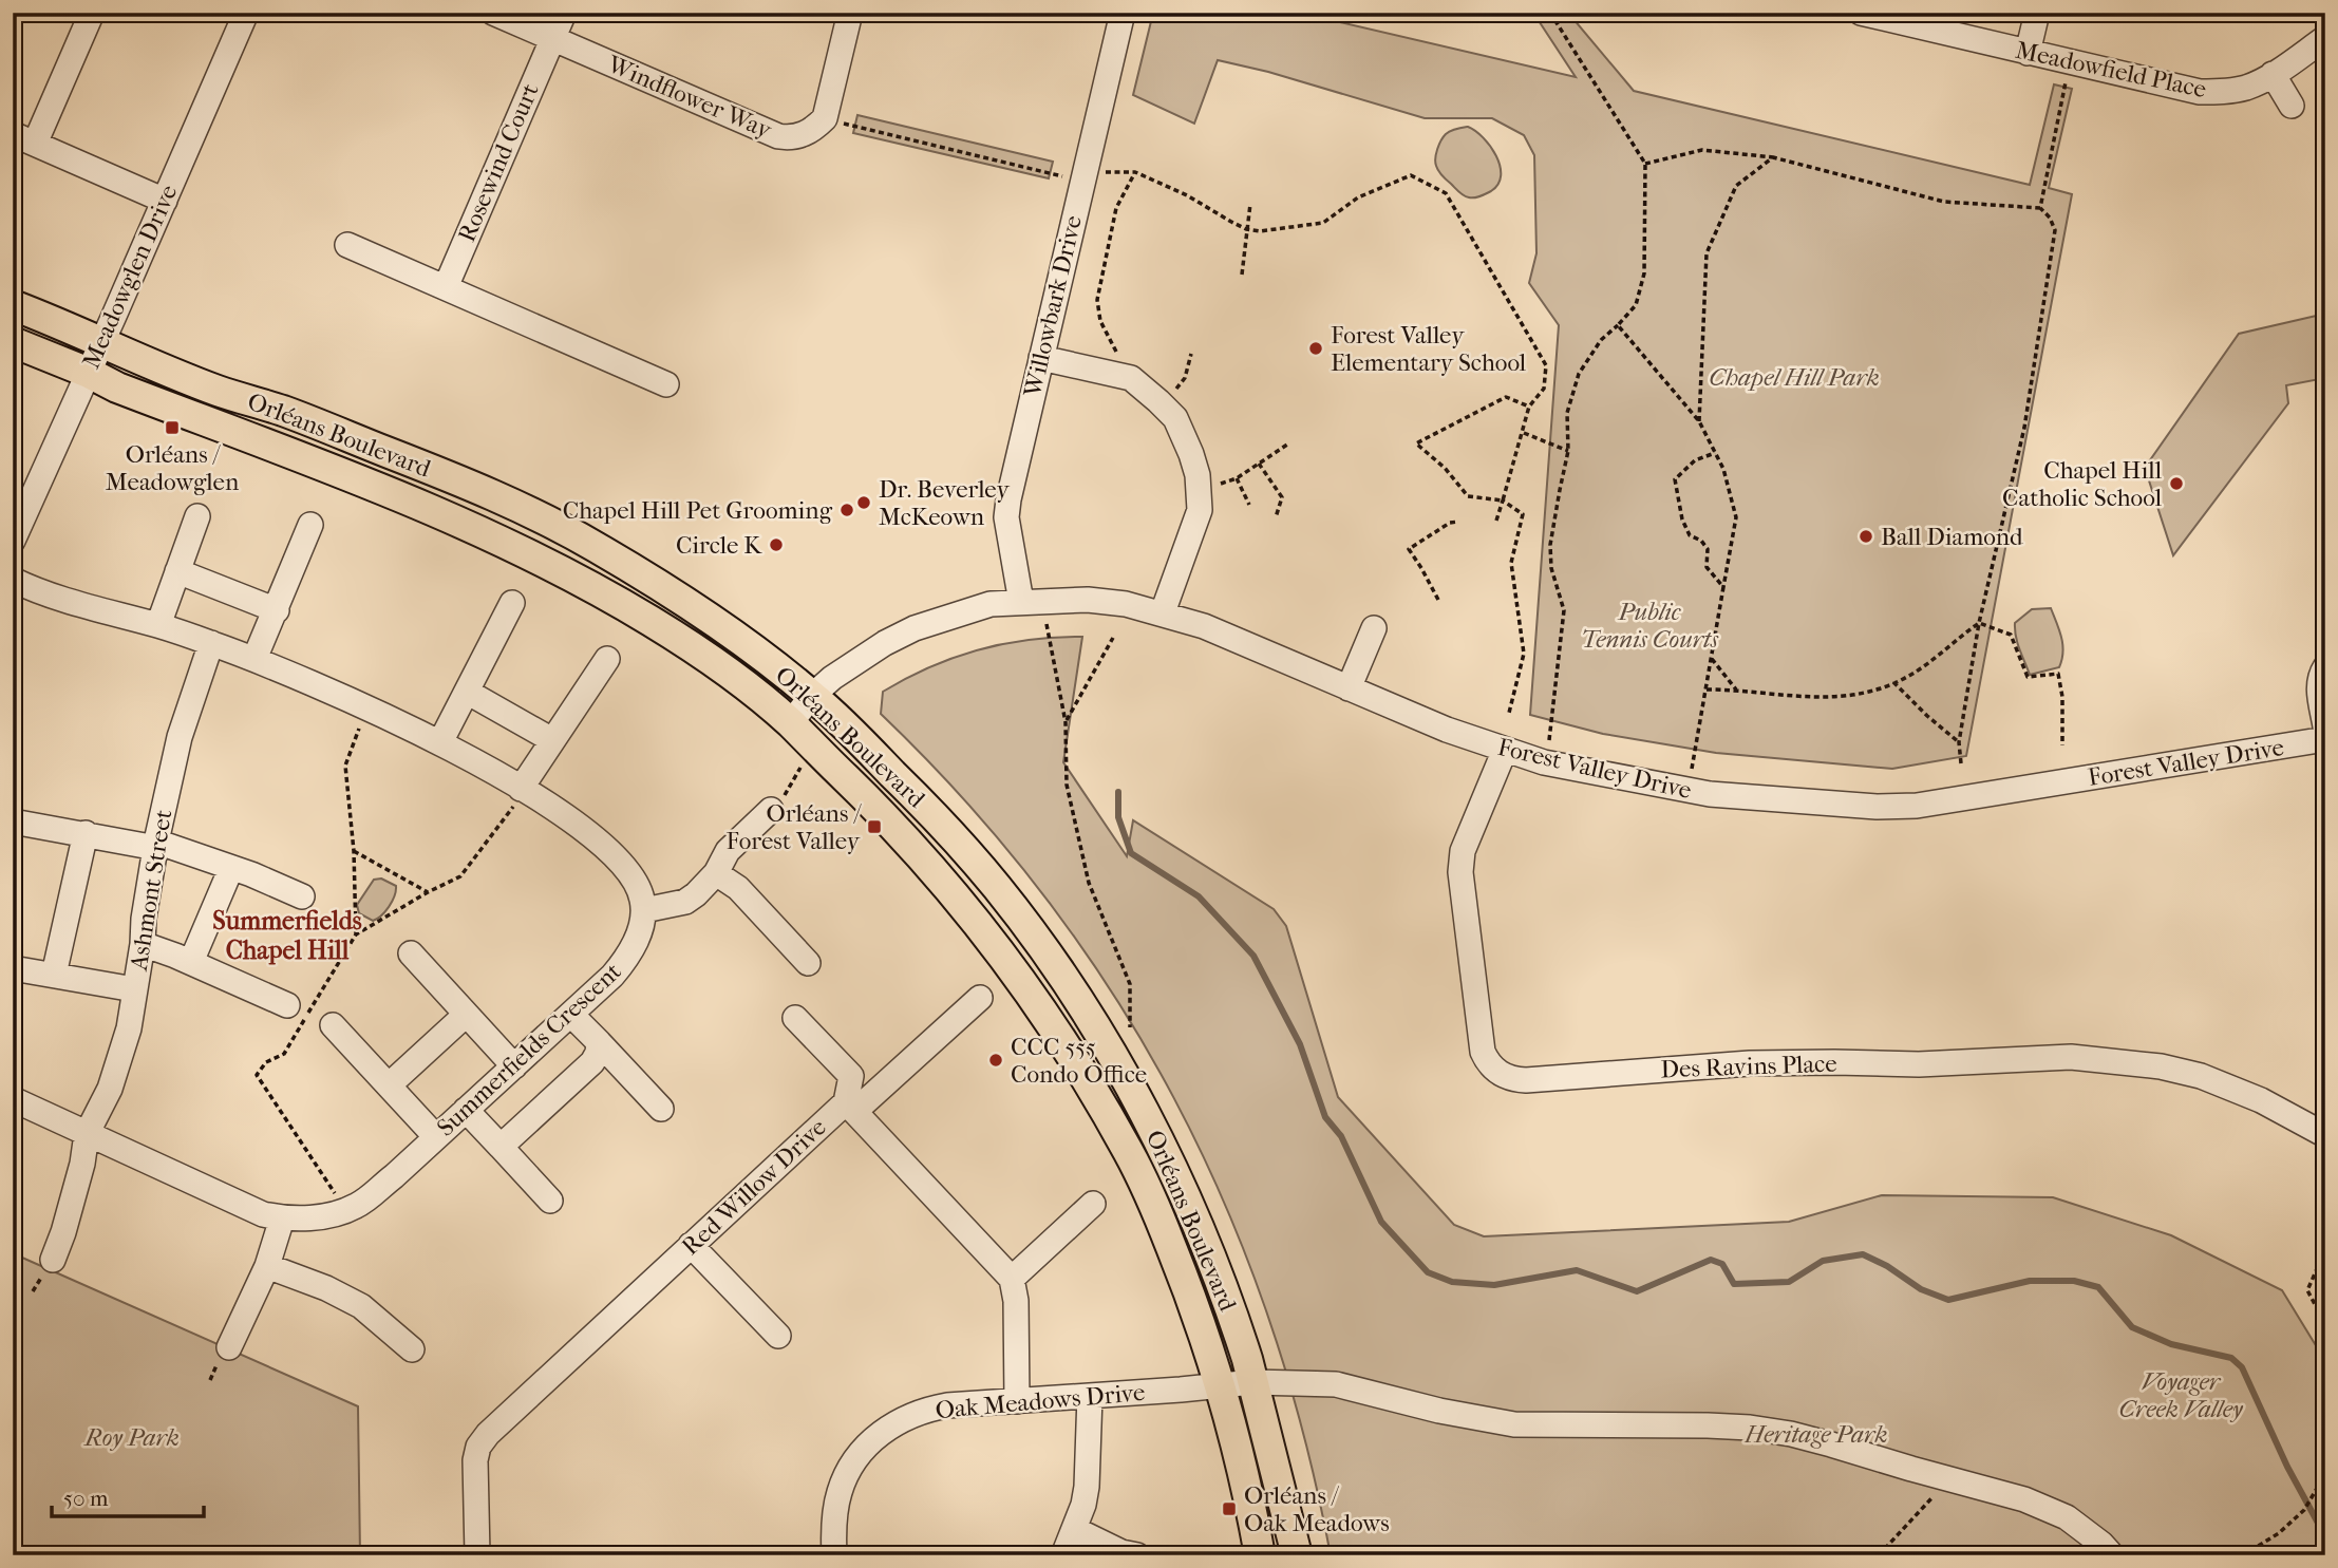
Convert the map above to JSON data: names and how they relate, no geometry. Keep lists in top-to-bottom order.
{
  "streets": {
    "main road": ["Orléans Boulevard"],
    "street": [
      "Meadowfield Place",
      "Windflower Way",
      "Rosewind Court",
      "Meadowglen Drive",
      "Willowbark Drive",
      "Forest Valley Drive",
      "Ashmont Street",
      "Summerfields Crescent",
      "Des Ravins Place",
      "Red Willow Drive",
      "Oak Meadows Drive"
    ]
  },
  "crossings": [
    ["Windflower Way", "Rosewind Court"],
    ["Meadowglen Drive", "Orléans Boulevard"],
    ["Willowbark Drive", "Forest Valley Drive"],
    ["Orléans Boulevard", "Forest Valley Drive"],
    ["Orléans Boulevard", "Oak Meadows Drive"],
    ["Forest Valley Drive", "Des Ravins Place"],
    ["Ashmont Street", "Summerfields Crescent"]
  ],
  "districts": ["Summerfields Chapel Hill"],
  "parks": [
    "Chapel Hill Park",
    "Public Tennis Courts",
    "Voyager Creek Valley",
    "Heritage Park",
    "Roy Park"
  ],
  "places": {
    "other": [
      "Forest Valley Elementary School",
      "Chapel Hill Catholic School",
      "Dr. Beverley McKeown",
      "Chapel Hill Pet Grooming",
      "Ball Diamond",
      "Circle K",
      "CCC 555 Condo Office"
    ],
    "transit": ["Orléans / Meadowglen", "Orléans / Forest Valley", "Orléans / Oak Meadows"]
  },
  "scale_bar": "50 m"
}
